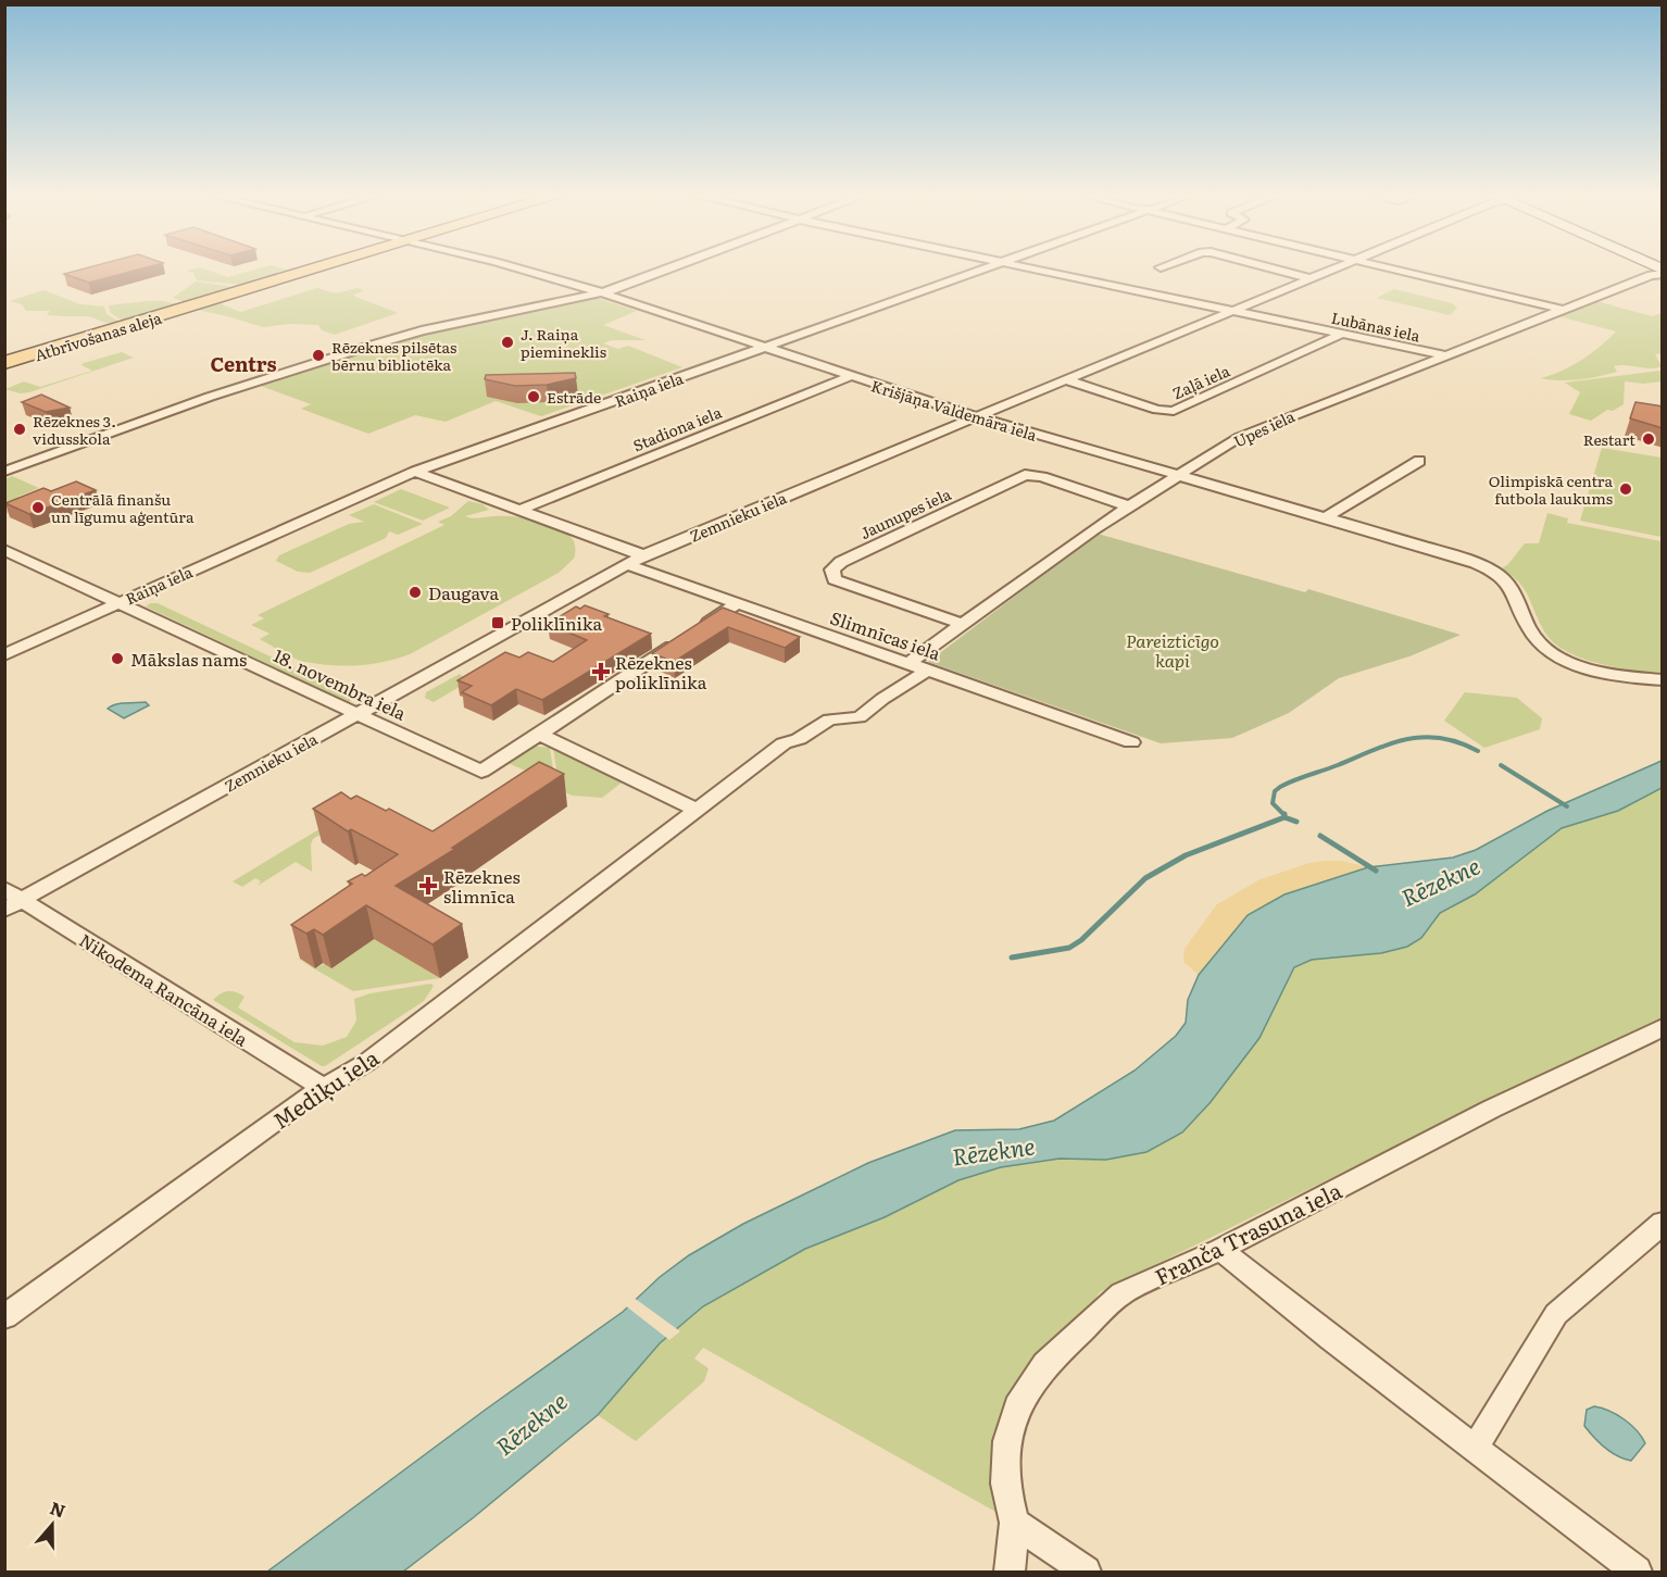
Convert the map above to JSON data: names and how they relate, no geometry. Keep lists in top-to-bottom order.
{
  "streets": {
    "main road": ["Atbrīvošanas aleja"],
    "street": [
      "Lubānas iela",
      "Zaļā iela",
      "Raiņa iela",
      "Krišjāņa Valdemāra iela",
      "Stadiona iela",
      "Upes iela",
      "Jaunupes iela",
      "Zemnieku iela",
      "Slimnīcas iela",
      "18. novembra iela",
      "Nikodema Rancāna iela",
      "Mediķu iela",
      "Franča Trasuna iela"
    ]
  },
  "crossings": [
    ["Lubānas iela", "Zaļā iela"],
    ["Lubānas iela", "Upes iela"],
    ["Lubānas iela", "Zemnieku iela"],
    ["Zaļā iela", "Zemnieku iela"],
    ["Raiņa iela", "Krišjāņa Valdemāra iela"],
    ["Raiņa iela", "18. novembra iela"],
    ["Krišjāņa Valdemāra iela", "Stadiona iela"],
    ["Krišjāņa Valdemāra iela", "Upes iela"],
    ["Krišjāņa Valdemāra iela", "Zemnieku iela"],
    ["Upes iela", "Jaunupes iela"],
    ["Upes iela", "Slimnīcas iela"],
    ["Zemnieku iela", "Slimnīcas iela"],
    ["Zemnieku iela", "18. novembra iela"],
    ["Zemnieku iela", "Nikodema Rancāna iela"],
    ["Slimnīcas iela", "Mediķu iela"],
    ["Nikodema Rancāna iela", "Mediķu iela"]
  ],
  "districts": ["Centrs"],
  "water": ["Rēzekne"],
  "parks": ["Pareizticīgo kapi"],
  "places": {
    "other": [
      "J. Raiņa piemineklis",
      "Rēzeknes pilsētas bērnu bibliotēka",
      "Estrāde",
      "Rēzeknes 3. vidusskola",
      "Restart",
      "Olimpiskā centra futbola laukums",
      "Centrālā finanšu un līgumu aģentūra",
      "Daugava",
      "Mākslas nams"
    ],
    "transit": ["Poliklīnika"],
    "health": ["Rēzeknes poliklīnika", "Rēzeknes slimnīca"]
  },
  "north": "top"
}
